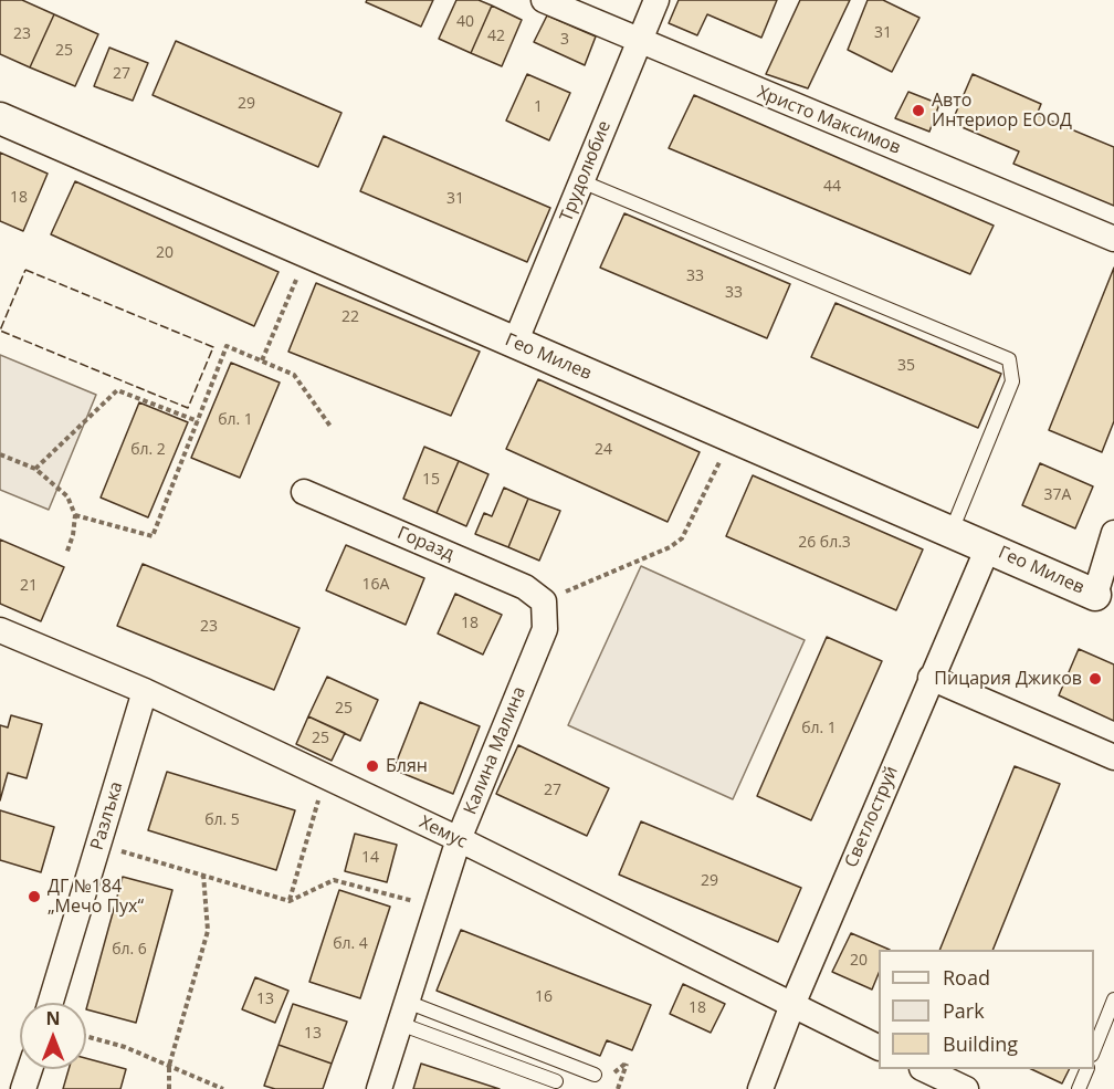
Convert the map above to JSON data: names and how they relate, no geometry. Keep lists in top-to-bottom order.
{
  "streets": {
    "street": [
      "Христо Максимов",
      "Трудолюбие",
      "Гео Милев",
      "Горазд",
      "Калина Малина",
      "Разлъка",
      "Светлоструй",
      "Хемус"
    ]
  },
  "crossings": [
    ["Христо Максимов", "Трудолюбие"],
    ["Трудолюбие", "Гео Милев"],
    ["Гео Милев", "Светлоструй"],
    ["Горазд", "Калина Малина"],
    ["Калина Малина", "Хемус"],
    ["Разлъка", "Хемус"],
    ["Светлоструй", "Хемус"]
  ],
  "places": [
    "Авто Интериор ЕООД",
    "Пицария Джиков",
    "Блян",
    "ДГ №184 „Мечо Пух“"
  ],
  "house_numbers": [
    "40",
    "31",
    "23",
    "42",
    "3",
    "25",
    "27",
    "29",
    "1",
    "44",
    "18",
    "31",
    "20",
    "33",
    "33",
    "22",
    "35",
    "бл. 1",
    "бл. 2",
    "24",
    "15",
    "37А",
    "26 бл.3",
    "16А",
    "21",
    "18",
    "23",
    "25",
    "бл. 1",
    "25",
    "27",
    "бл. 5",
    "14",
    "29",
    "бл. 4",
    "бл. 6",
    "20",
    "16",
    "13",
    "18",
    "13"
  ],
  "legend": ["Road", "Park", "Building"],
  "north": "top"
}
